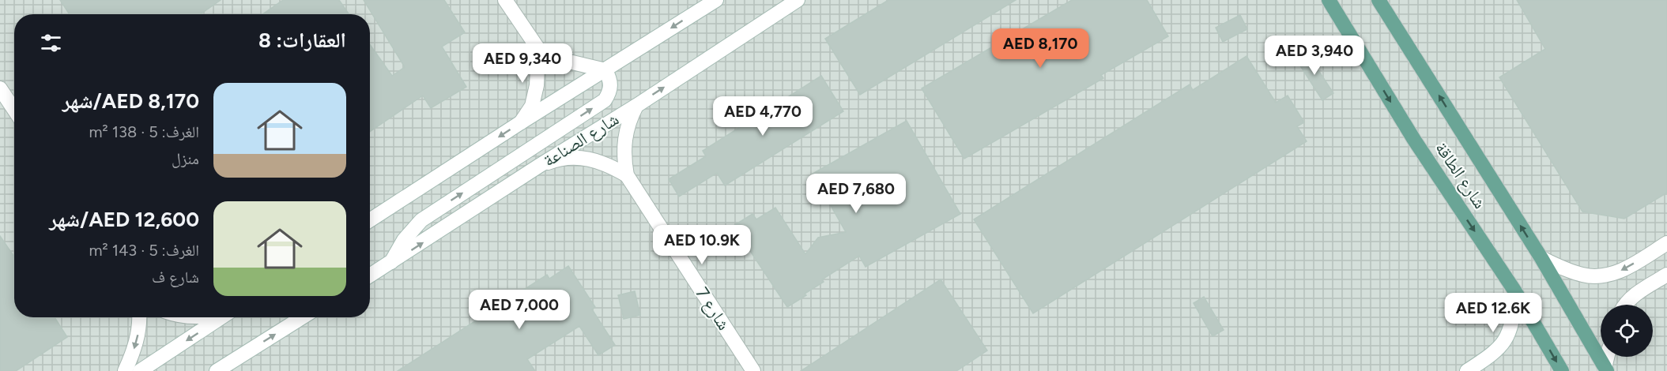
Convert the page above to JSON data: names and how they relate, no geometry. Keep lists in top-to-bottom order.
{
  "streets": {
    "main road": ["شارع الطاقة"],
    "street": ["شارع الصناعة", "شارع 7"]
  },
  "crossings": [
    ["شارع الصناعة", "شارع 7"]
  ],
  "page": {
    "heading": "العقارات: 8",
    "price": [
      "AED 8,170",
      "AED 3,940",
      "AED 9,340",
      "AED 4,770",
      "AED 7,680",
      "AED 10.9K",
      "AED 7,000",
      "AED 12.6K"
    ],
    "list": [
      {
        "name": "AED 8,170/شهر",
        "note": "الغرف: 5 · 138 m² · منزل"
      },
      {
        "name": "AED 12,600/شهر",
        "note": "الغرف: 5 · 143 m² · شارع ف"
      }
    ]
  }
}
